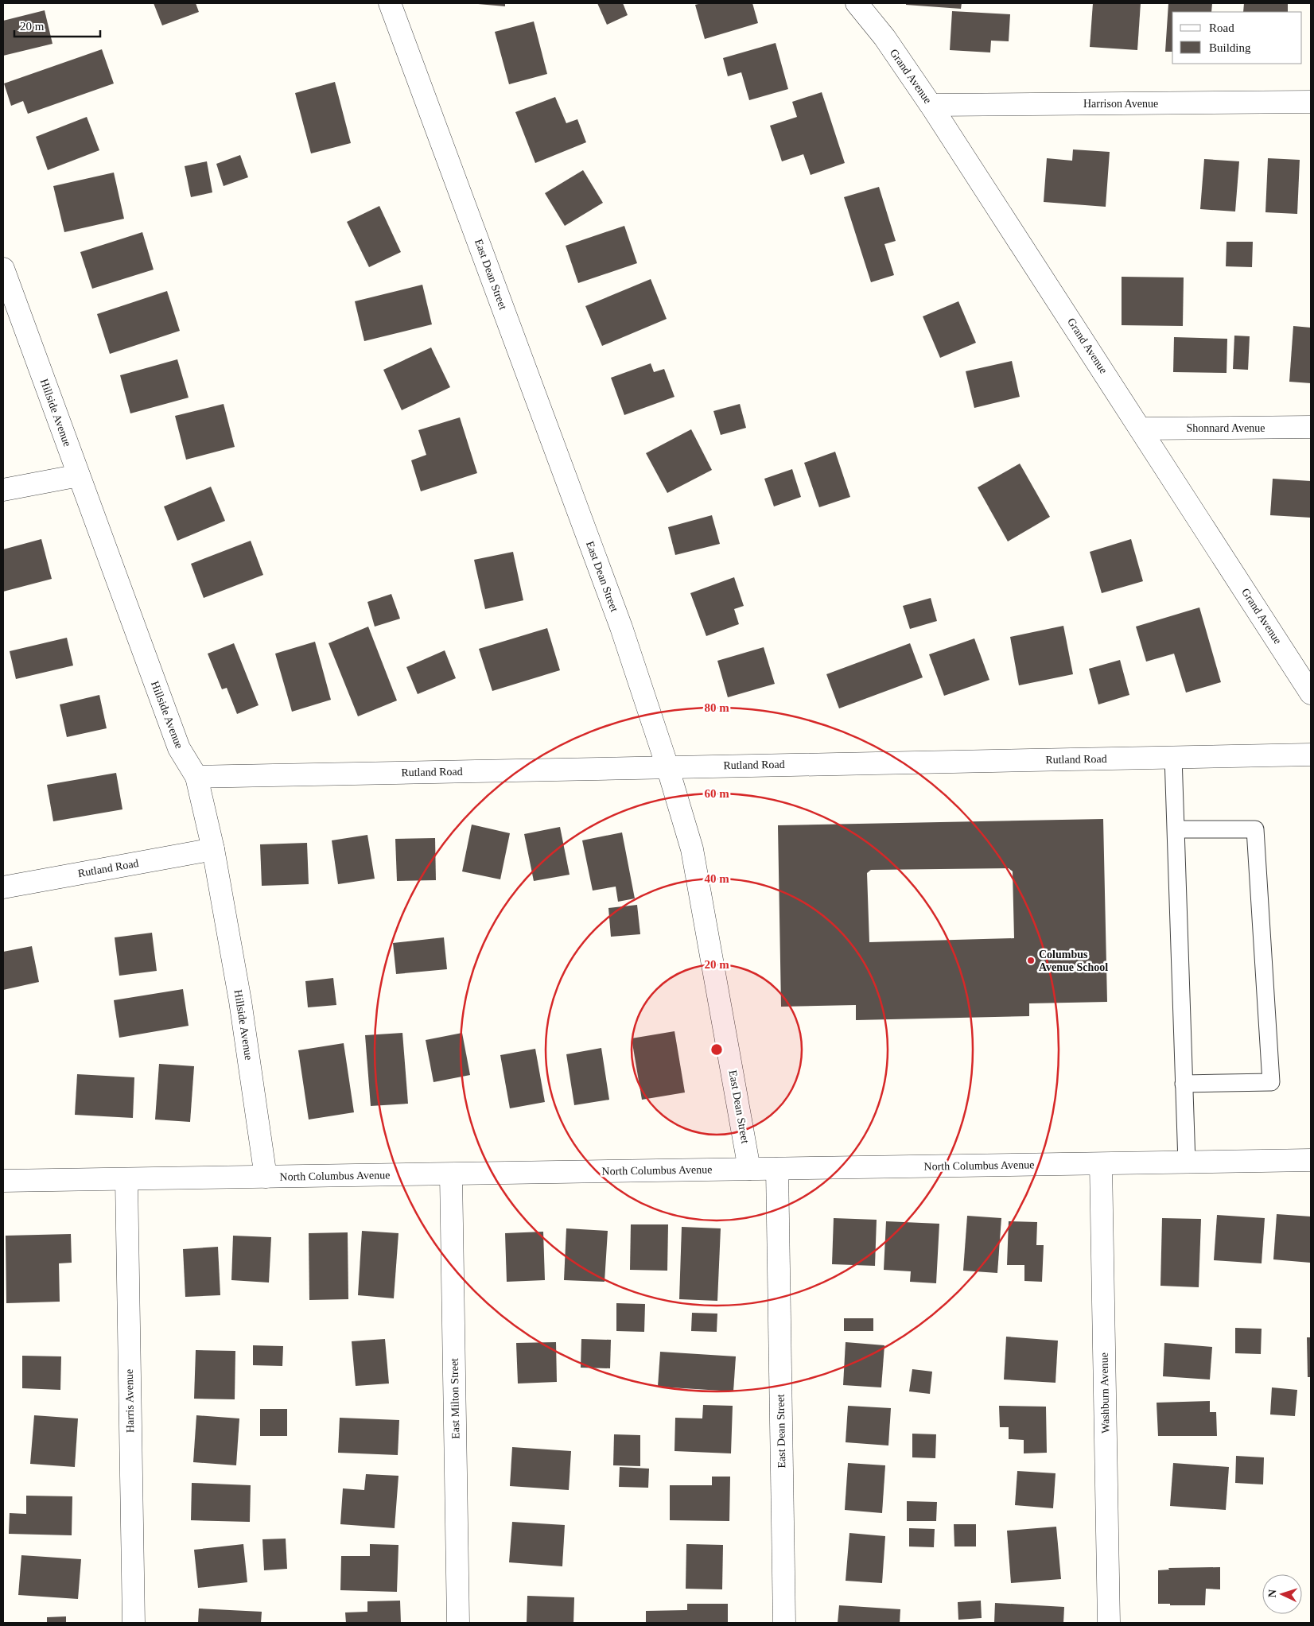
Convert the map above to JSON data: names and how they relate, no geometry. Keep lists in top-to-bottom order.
{
  "streets": {
    "street": [
      "Grand Avenue",
      "Harrison Avenue",
      "East Dean Street",
      "Hillside Avenue",
      "Shonnard Avenue",
      "Rutland Road",
      "North Columbus Avenue",
      "Washburn Avenue",
      "East Milton Street",
      "Harris Avenue"
    ]
  },
  "crossings": [
    ["Grand Avenue", "Harrison Avenue"],
    ["Grand Avenue", "Shonnard Avenue"],
    ["East Dean Street", "Rutland Road"],
    ["East Dean Street", "North Columbus Avenue"],
    ["Hillside Avenue", "Rutland Road"],
    ["Hillside Avenue", "North Columbus Avenue"],
    ["North Columbus Avenue", "Washburn Avenue"],
    ["North Columbus Avenue", "East Milton Street"],
    ["North Columbus Avenue", "Harris Avenue"]
  ],
  "places": ["Columbus Avenue School"],
  "legend": ["Road", "Building"],
  "scale_bar": "20 m",
  "north": "left",
  "rings": [
    "80 m",
    "60 m",
    "40 m",
    "20 m"
  ]
}
